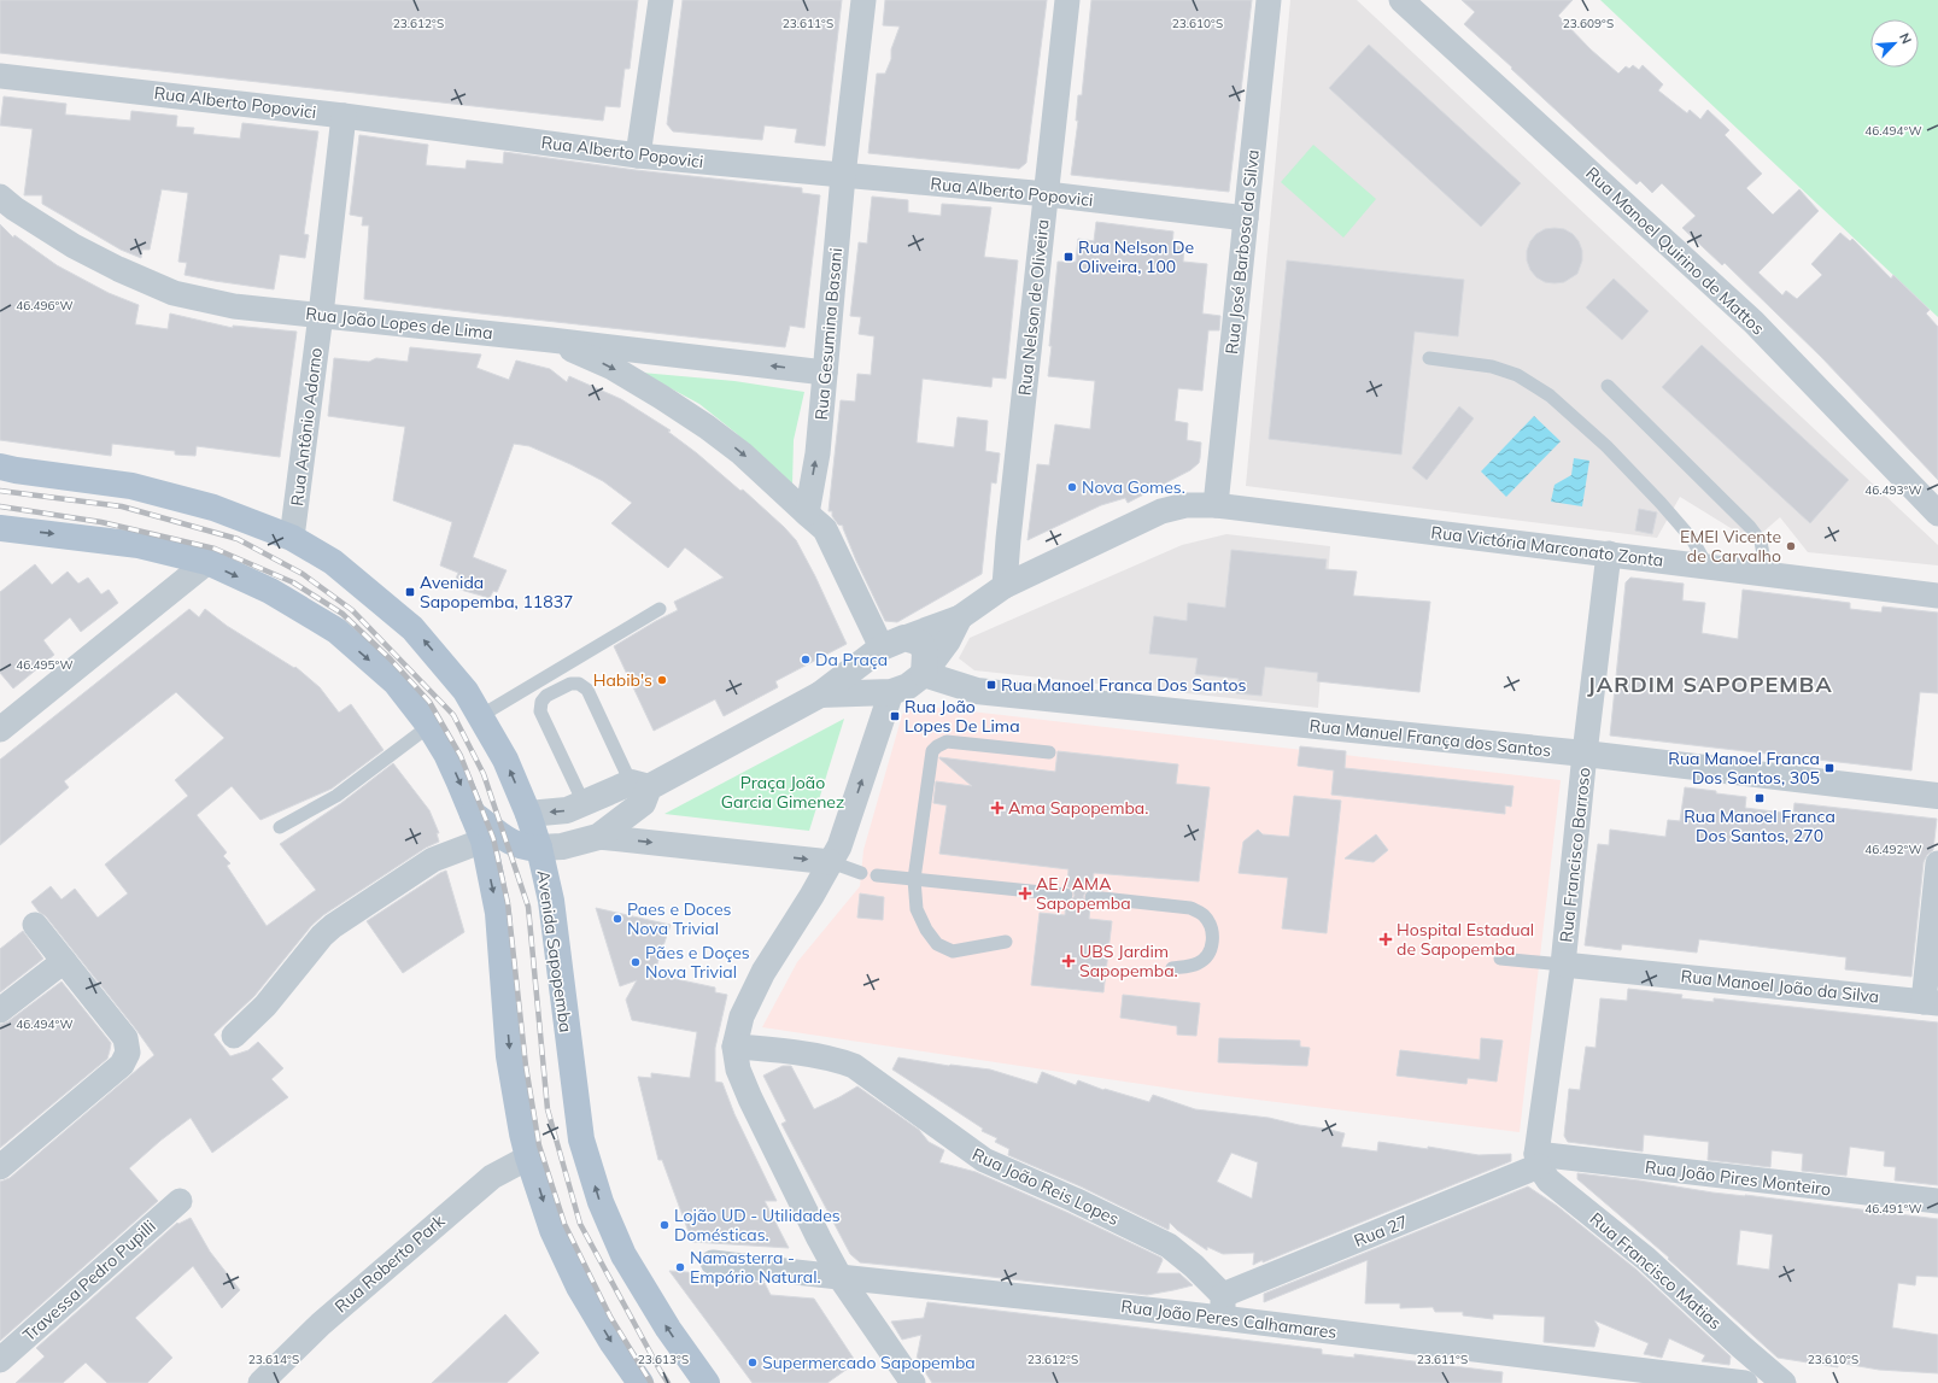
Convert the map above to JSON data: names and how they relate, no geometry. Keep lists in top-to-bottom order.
{
  "streets": {
    "main road": ["Avenida Sapopemba"],
    "street": [
      "Rua Alberto Popovici",
      "Rua Manoel Quirino de Mattos",
      "Rua José Barbosa da Silva",
      "Rua Nelson de Oliveira",
      "Rua João Lopes de Lima",
      "Rua Gesumina Basani",
      "Rua Antônio Adorno",
      "Rua Victória Marconato Zonta",
      "Rua Manuel França dos Santos",
      "Rua Francisco Barroso",
      "Rua Manoel João da Silva",
      "Rua João Pires Monteiro",
      "Rua João Reis Lopes",
      "Rua 27",
      "Rua Roberto Park",
      "Rua Francisco Matias",
      "Travessa Pedro Pupilli",
      "Rua João Peres Calhamares"
    ]
  },
  "crossings": [
    ["Rua Alberto Popovici", "Rua José Barbosa da Silva"],
    ["Rua Alberto Popovici", "Rua Nelson de Oliveira"],
    ["Rua Alberto Popovici", "Rua Gesumina Basani"],
    ["Rua Alberto Popovici", "Rua Antônio Adorno"],
    ["Rua José Barbosa da Silva", "Rua Victória Marconato Zonta"],
    ["Rua Nelson de Oliveira", "Rua Victória Marconato Zonta"],
    ["Rua João Lopes de Lima", "Rua Gesumina Basani"],
    ["Rua João Lopes de Lima", "Rua Antônio Adorno"],
    ["Rua Antônio Adorno", "Avenida Sapopemba"],
    ["Rua Victória Marconato Zonta", "Rua Francisco Barroso"],
    ["Rua Manuel França dos Santos", "Rua Francisco Barroso"],
    ["Rua Francisco Barroso", "Rua Manoel João da Silva"],
    ["Rua Francisco Barroso", "Rua João Pires Monteiro"],
    ["Rua Francisco Barroso", "Rua 27"],
    ["Rua Francisco Barroso", "Rua Francisco Matias"],
    ["Rua João Pires Monteiro", "Rua 27"],
    ["Rua João Pires Monteiro", "Rua Francisco Matias"],
    ["Rua João Reis Lopes", "Rua 27"],
    ["Rua João Reis Lopes", "Rua João Peres Calhamares"],
    ["Rua 27", "Rua Francisco Matias"],
    ["Rua 27", "Rua João Peres Calhamares"]
  ],
  "districts": ["JARDIM SAPOPEMBA"],
  "parks": ["Praça João Garcia Gimenez"],
  "places": {
    "transit": [
      "Rua Nelson De Oliveira, 100",
      "Avenida Sapopemba, 11837",
      "Rua Manoel Franca Dos Santos",
      "Rua João Lopes De Lima",
      "Rua Manoel Franca Dos Santos, 305",
      "Rua Manoel Franca Dos Santos, 270"
    ],
    "other": [
      "Nova Gomes.",
      "EMEI Vicente de Carvalho",
      "Da Praça",
      "Habib's",
      "Paes e Doces Nova Trivial",
      "Pães e Doçes Nova Trivial",
      "Lojão UD - Utilidades Domésticas.",
      "Namasterra - Empório Natural.",
      "Supermercado Sapopemba"
    ],
    "health": [
      "Ama Sapopemba.",
      "AE / AMA Sapopemba",
      "Hospital Estadual de Sapopemba",
      "UBS Jardim Sapopemba."
    ]
  },
  "north": "top right",
  "coordinates": [
    "23.612°S",
    "23.611°S",
    "23.610°S",
    "23.609°S",
    "46.494°W",
    "46.496°W",
    "46.493°W",
    "46.495°W",
    "46.492°W",
    "46.491°W",
    "23.614°S",
    "23.613°S"
  ]
}
